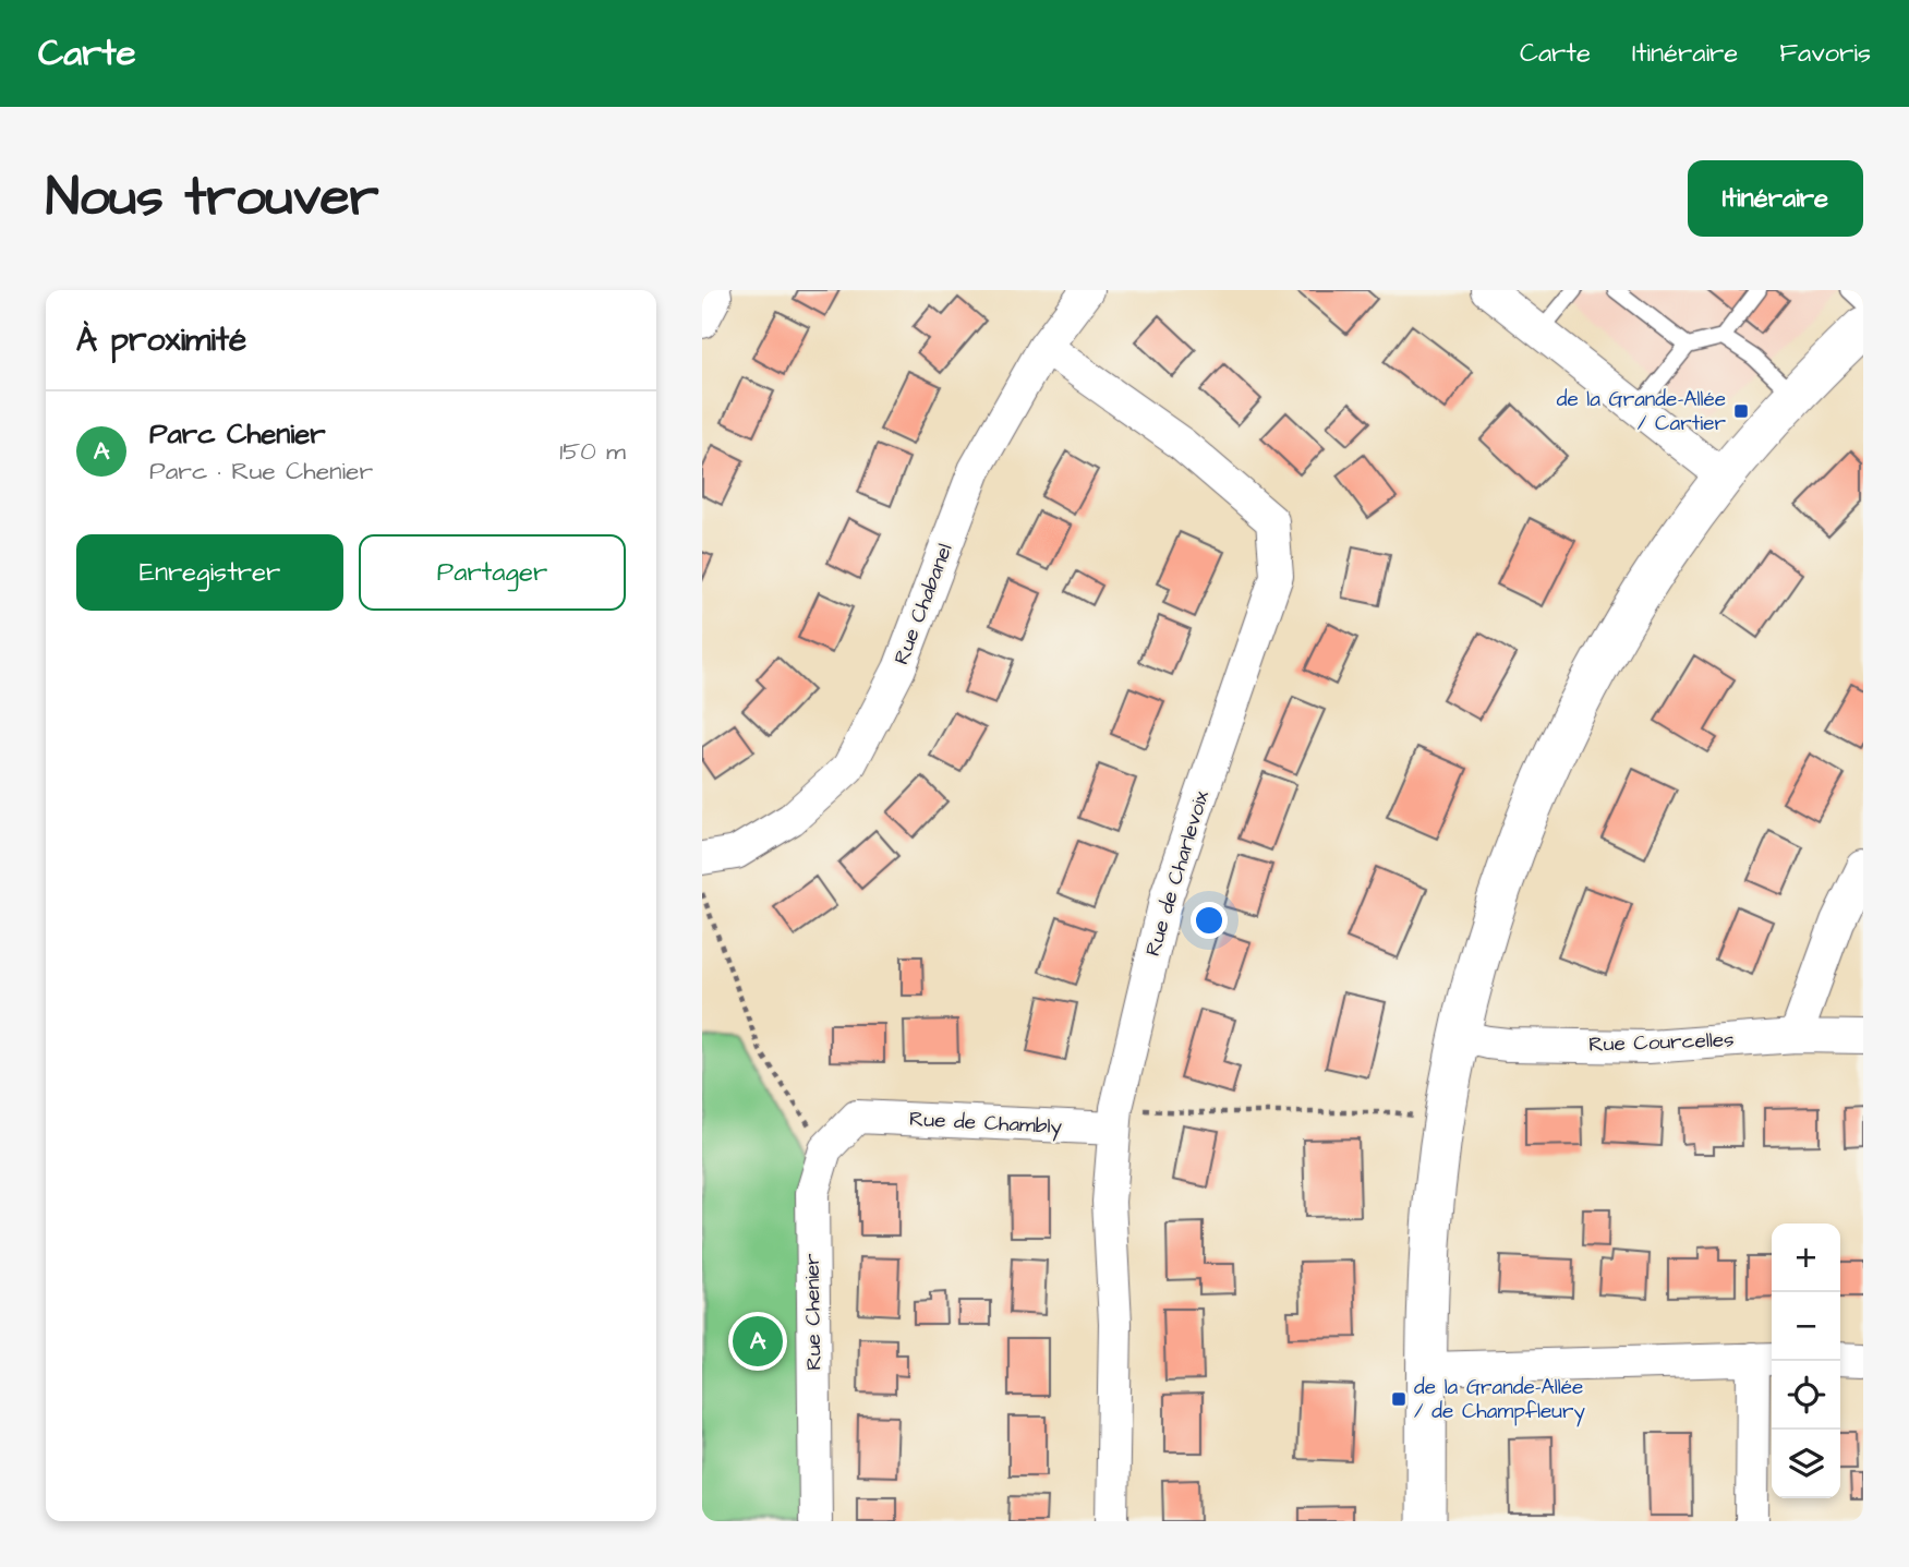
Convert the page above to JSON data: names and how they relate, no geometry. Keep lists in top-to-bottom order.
{
  "streets": {
    "street": [
      "Rue Chabanel",
      "Rue de Charlevoix",
      "Rue Courcelles",
      "Rue de Chambly",
      "Rue Chenier"
    ]
  },
  "crossings": [
    ["Rue Chabanel", "Rue de Charlevoix"],
    ["Rue de Charlevoix", "Rue de Chambly"],
    ["Rue de Chambly", "Rue Chenier"]
  ],
  "places": {
    "transit": ["de la Grande-Allée / Cartier", "de la Grande-Allée / de Champfleury"]
  },
  "page": {
    "header": "Carte",
    "nav": ["Carte", "Itinéraire", "Favoris"],
    "buttons": [
      "Itinéraire",
      ["Enregistrer", "Partager"]
    ],
    "title": "Nous trouver",
    "heading": "À proximité",
    "list": [
      {
        "mark": "A",
        "name": "Parc Chenier",
        "note": "Parc · Rue Chenier",
        "value": "150 m"
      }
    ],
    "map_buttons": ["+", "−"],
    "pins": "A"
  }
}
